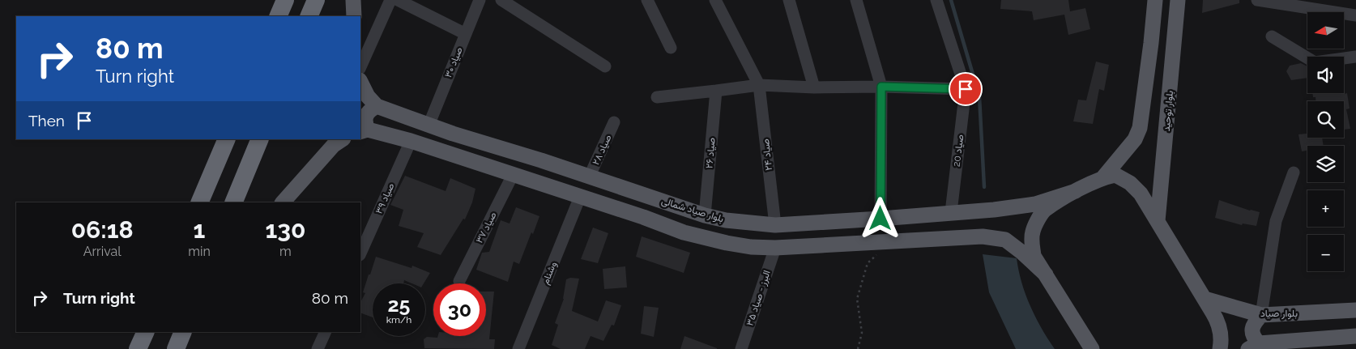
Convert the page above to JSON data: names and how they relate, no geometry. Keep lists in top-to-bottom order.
{
  "streets": {
    "main road": ["بلوار توحید", "بلوار صیاد شمالی", "بلوار صیاد"],
    "street": [
      "صیاد ۳۰",
      "صیاد ۲۸",
      "صیاد 20",
      "صیاد ۲۶",
      "صیاد ۲۴",
      "صیاد ۳۹",
      "صیاد ۳۷",
      "وشنام",
      "البرز - صیاد ۳۵"
    ]
  },
  "crossings": [
    ["صیاد ۳۰", "بلوار صیاد شمالی"],
    ["صیاد ۲۸", "بلوار صیاد شمالی"],
    ["صیاد 20", "بلوار صیاد شمالی"],
    ["صیاد ۲۶", "بلوار صیاد شمالی"],
    ["صیاد ۲۴", "بلوار صیاد شمالی"]
  ],
  "north": "left",
  "page": {
    "map_buttons": ["+", "−"],
    "turn": ["80 m", "Turn right"],
    "then": "Then",
    "eta": [
      "06:18",
      "Arrival",
      "1",
      "min",
      "130",
      "m"
    ],
    "list": [
      {
        "name": "Turn right",
        "value": "80 m"
      }
    ],
    "speed": "25 km/h",
    "limit": "30"
  }
}
